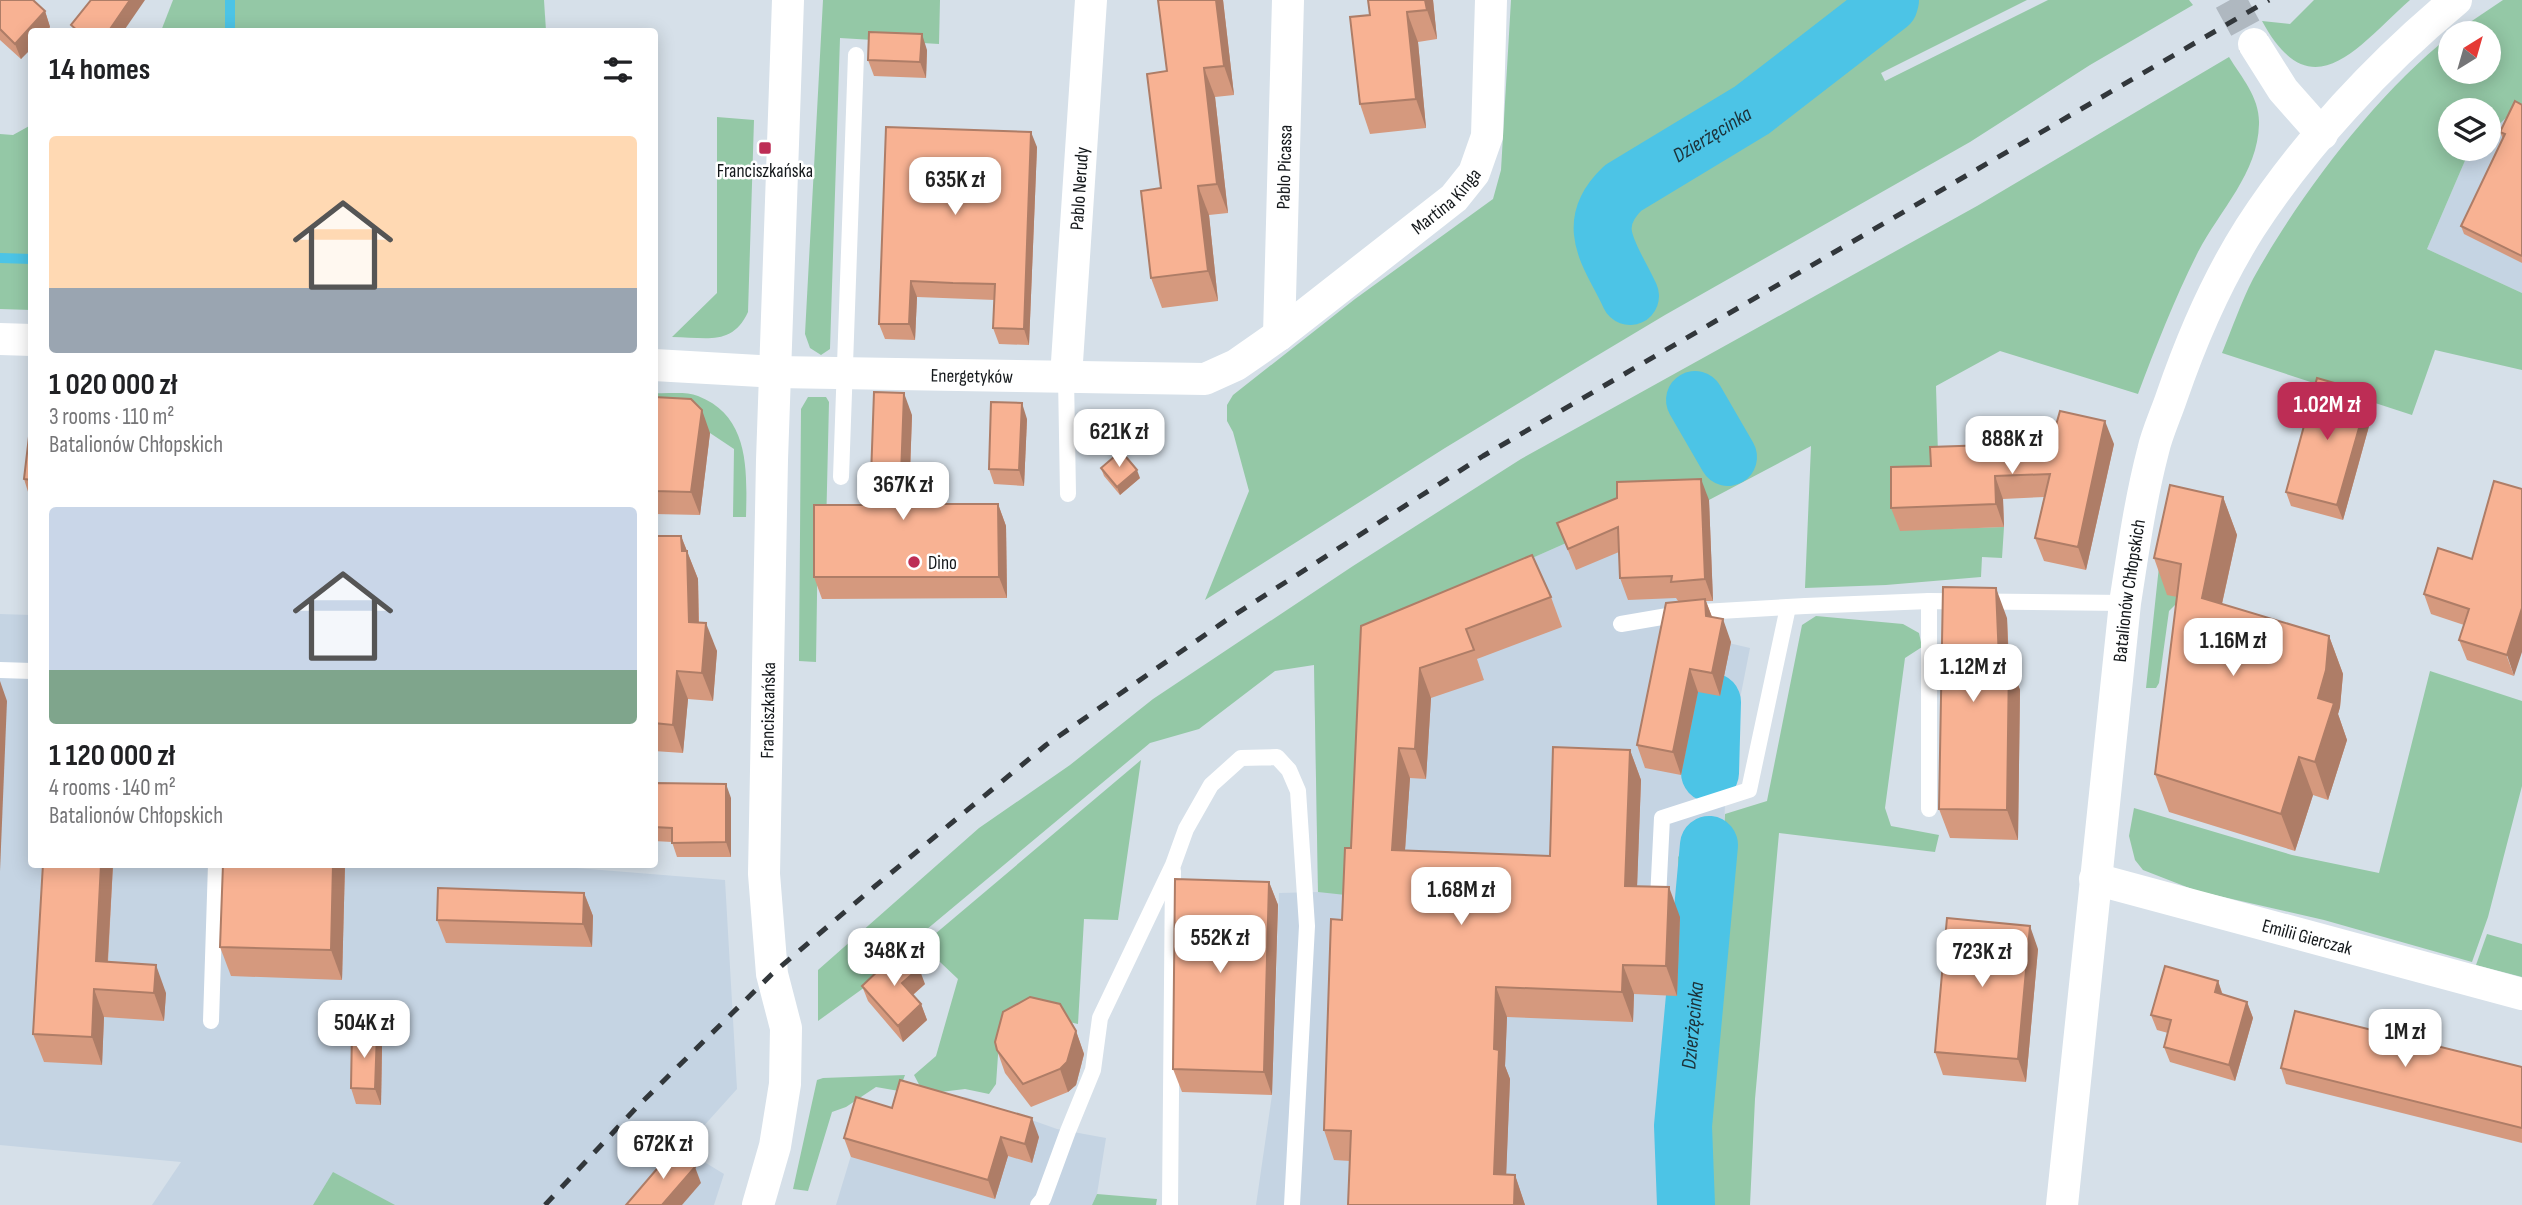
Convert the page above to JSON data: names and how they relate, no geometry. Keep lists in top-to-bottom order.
{
  "streets": {
    "street": [
      "Pablo Picassa",
      "Pablo Nerudy",
      "Martina Kinga",
      "Energetyków",
      "Batalionów Chłopskich",
      "Franciszkańska",
      "Emilii Gierczak"
    ]
  },
  "crossings": [
    ["Pablo Picassa", "Martina Kinga"],
    ["Pablo Picassa", "Energetyków"],
    ["Pablo Nerudy", "Energetyków"],
    ["Martina Kinga", "Energetyków"],
    ["Energetyków", "Franciszkańska"],
    ["Batalionów Chłopskich", "Emilii Gierczak"]
  ],
  "water": ["Dzierżęcinka"],
  "places": {
    "transit": ["Franciszkańska"],
    "other": ["Dino"]
  },
  "north": "top right",
  "page": {
    "heading": "14 homes",
    "list": [
      {
        "name": "1 020 000 zł",
        "note": "3 rooms · 110 m² · Batalionów Chłopskich"
      },
      {
        "name": "1 120 000 zł",
        "note": "4 rooms · 140 m² · Batalionów Chłopskich"
      }
    ],
    "price": [
      "635K zł",
      "1.02M zł",
      "621K zł",
      "888K zł",
      "367K zł",
      "1.16M zł",
      "1.12M zł",
      "1.68M zł",
      "552K zł",
      "348K zł",
      "723K zł",
      "504K zł",
      "1M zł",
      "672K zł"
    ]
  }
}
